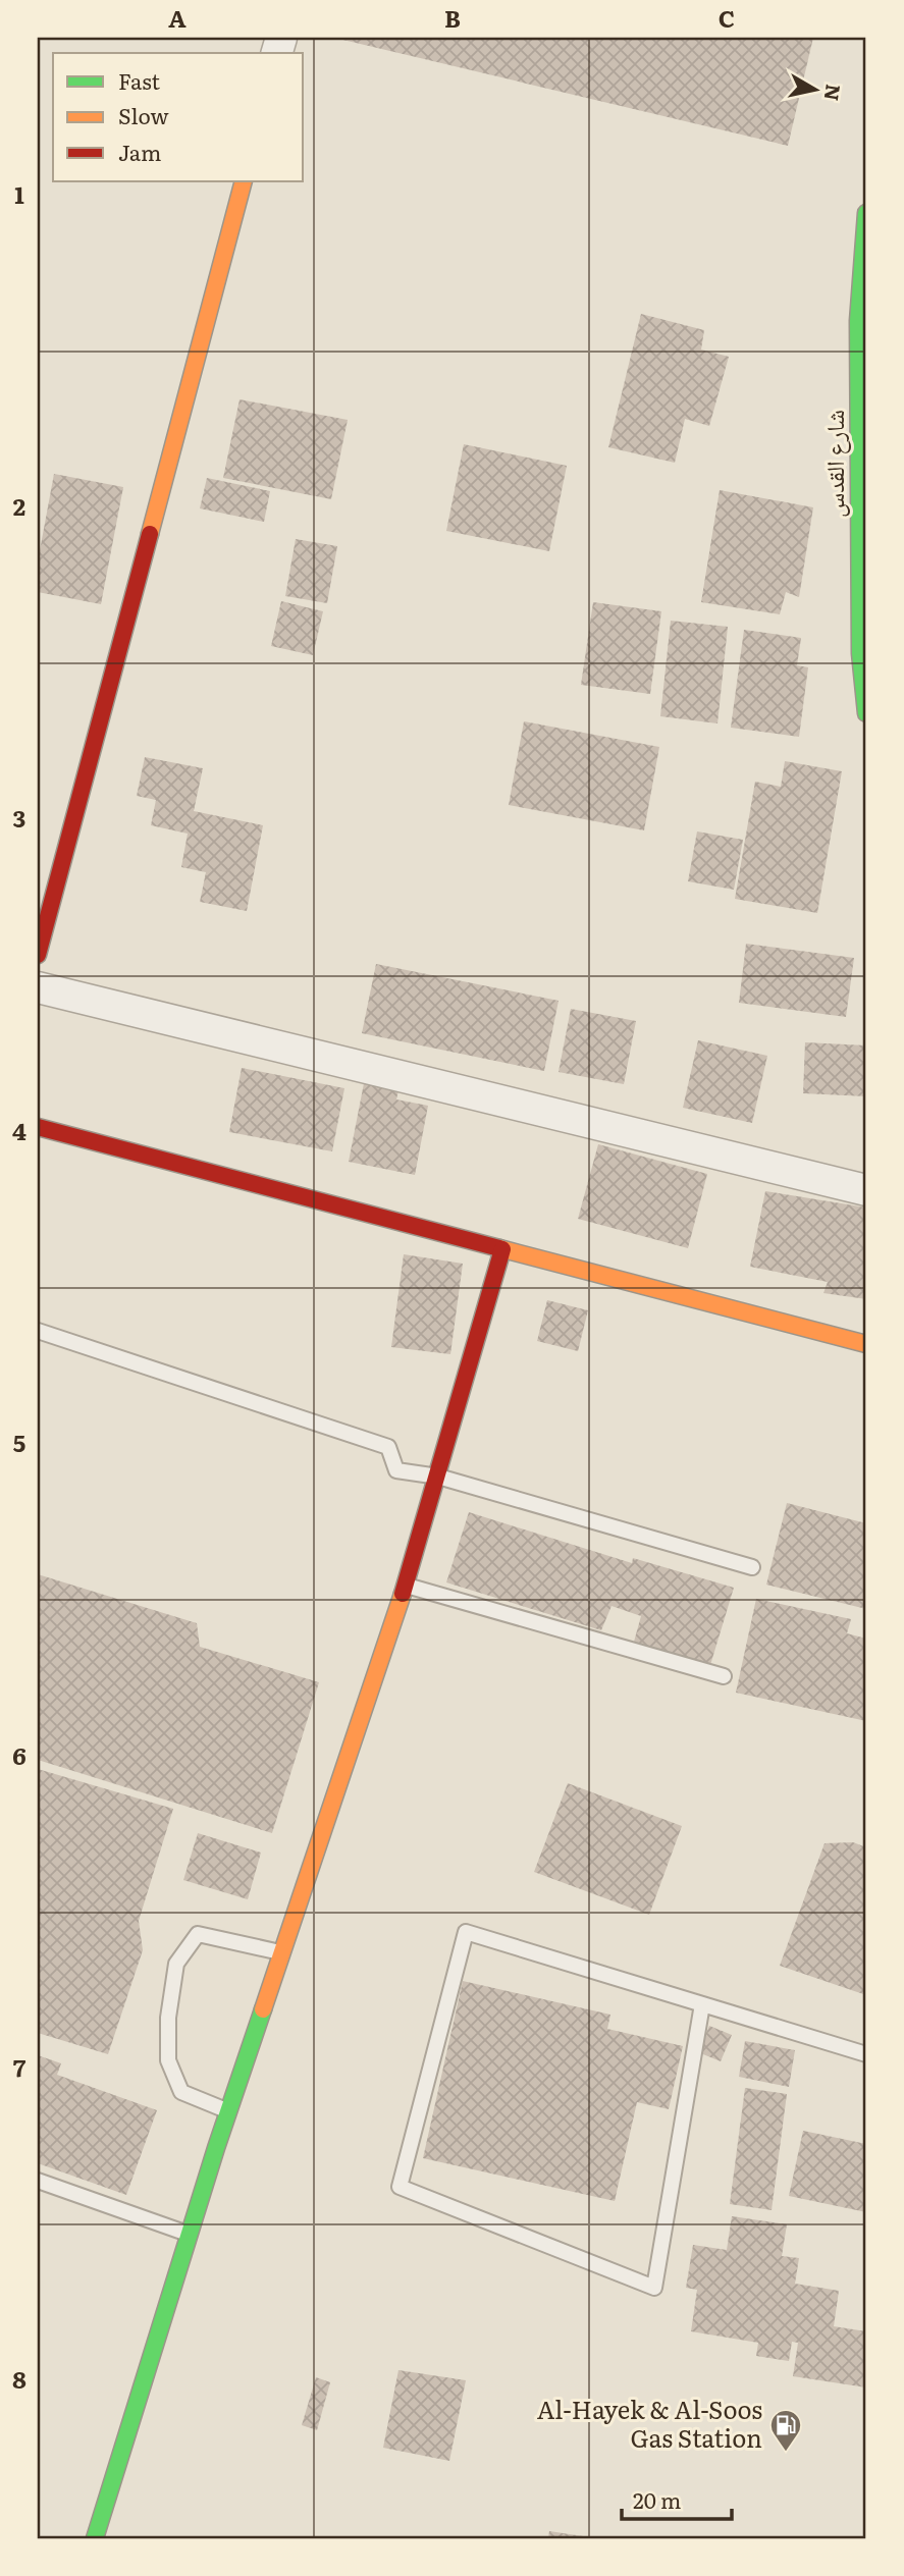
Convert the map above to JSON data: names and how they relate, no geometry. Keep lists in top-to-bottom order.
{
  "streets": {
    "street": ["شارع القدس"]
  },
  "places": {
    "fuel station": ["Al-Hayek & Al-Soos Gas Station"]
  },
  "legend": ["Fast", "Slow", "Jam"],
  "scale_bar": "20 m",
  "north": "right",
  "grid": {
    "columns": ["A", "B", "C"],
    "rows": [
      "1",
      "2",
      "3",
      "4",
      "5",
      "6",
      "7",
      "8"
    ]
  }
}
